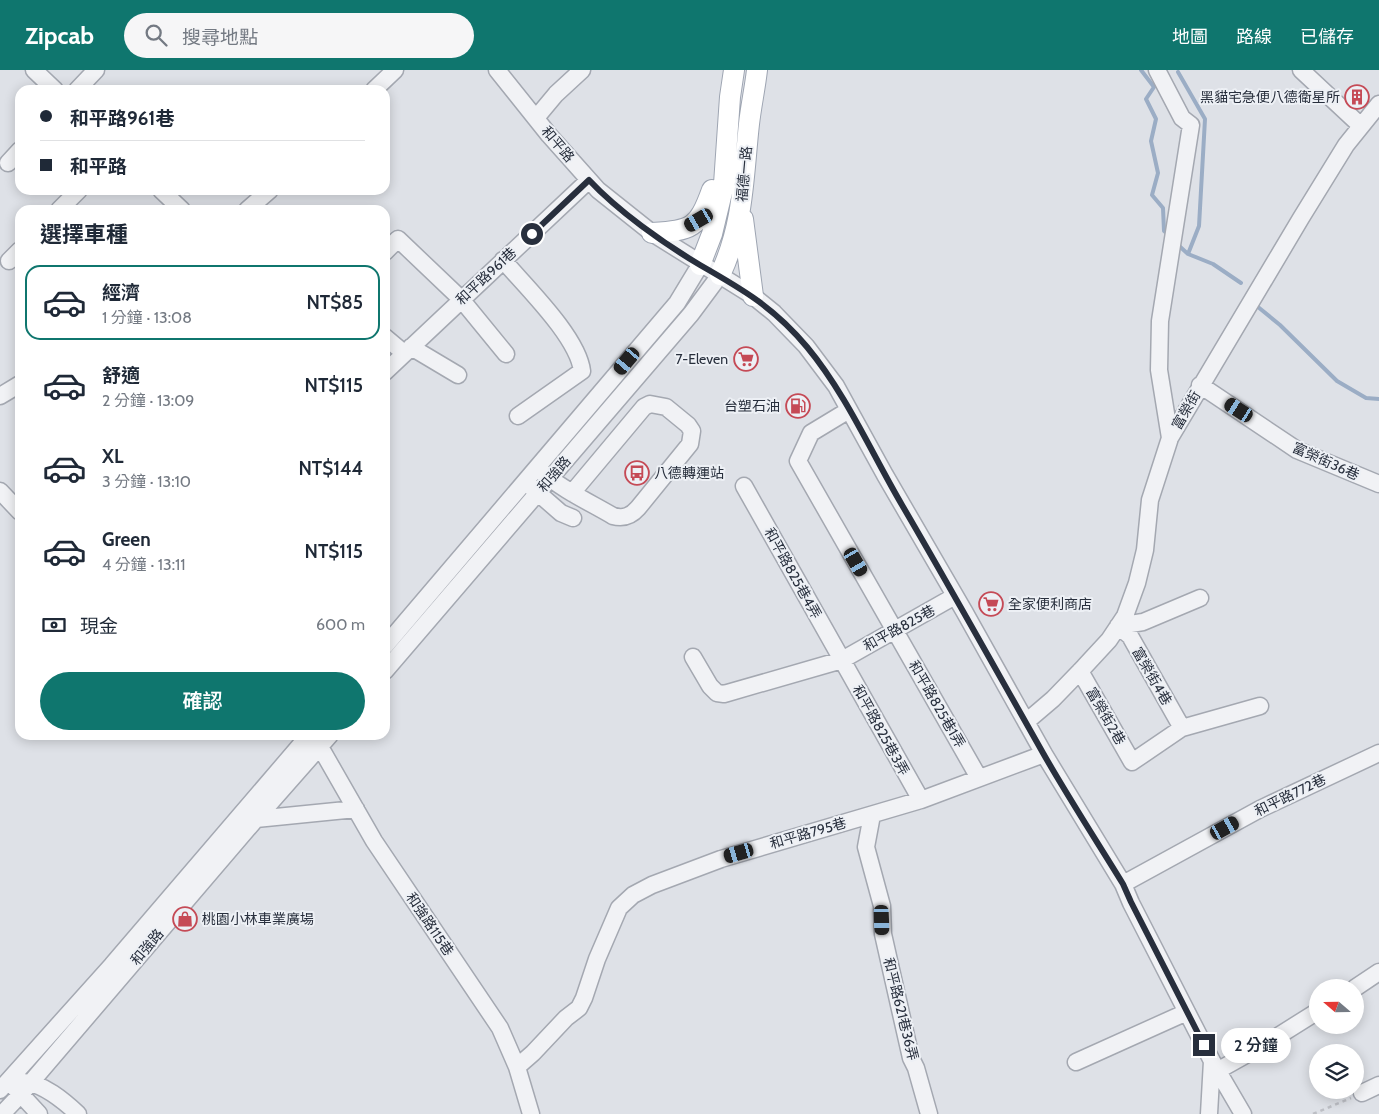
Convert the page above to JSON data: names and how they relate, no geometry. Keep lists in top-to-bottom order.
{
  "streets": {
    "main road": ["福德一路"],
    "street": [
      "和平路",
      "和平路961巷",
      "富榮街",
      "富榮街36巷",
      "和強路",
      "和平路825巷4弄",
      "和平路825巷",
      "富榮街4巷",
      "和平路825巷1弄",
      "富榮街2巷",
      "和平路825巷3弄",
      "和平路772巷",
      "和平路795巷",
      "和強路115巷",
      "和平路621巷36弄"
    ]
  },
  "crossings": [
    ["和平路", "福德一路"],
    ["和平路", "和平路961巷"],
    ["和平路", "富榮街"],
    ["和平路", "和強路"],
    ["和平路", "和平路825巷"],
    ["和平路", "和平路825巷1弄"],
    ["和平路", "和平路772巷"],
    ["和平路", "和平路795巷"],
    ["福德一路", "和強路"],
    ["富榮街", "富榮街36巷"],
    ["富榮街", "富榮街4巷"],
    ["富榮街", "富榮街2巷"],
    ["和平路825巷4弄", "和平路825巷"],
    ["和平路825巷4弄", "和平路825巷3弄"],
    ["和平路825巷", "和平路825巷1弄"],
    ["和平路825巷", "和平路825巷3弄"],
    ["富榮街4巷", "富榮街2巷"],
    ["和平路825巷1弄", "和平路795巷"],
    ["和平路825巷3弄", "和平路795巷"],
    ["和平路795巷", "和強路115巷"],
    ["和平路795巷", "和平路621巷36弄"]
  ],
  "places": {
    "building": ["黑貓宅急便八德衛星所"],
    "supermarket": ["7-Eleven", "全家便利商店"],
    "fuel station": ["台塑石油"],
    "bus stop": ["八德轉運站"],
    "shop": ["桃園小林車業廣場"]
  },
  "north": "left",
  "page": {
    "header": "Zipcab",
    "search": "搜尋地點",
    "nav": ["地圖", "路線", "已儲存"],
    "banner": ["和平路961巷", "和平路"],
    "heading": "選擇車種",
    "list": [
      {
        "name": "經濟",
        "note": "1 分鐘 · 13:08",
        "value": "NT$85"
      },
      {
        "name": "舒適",
        "note": "2 分鐘 · 13:09",
        "value": "NT$115"
      },
      {
        "name": "XL",
        "note": "3 分鐘 · 13:10",
        "value": "NT$144"
      },
      {
        "name": "Green",
        "note": "4 分鐘 · 13:11",
        "value": "NT$115"
      }
    ],
    "pay": ["現金", "600 m"],
    "buttons": "確認",
    "bubble": "2 分鐘"
  }
}
